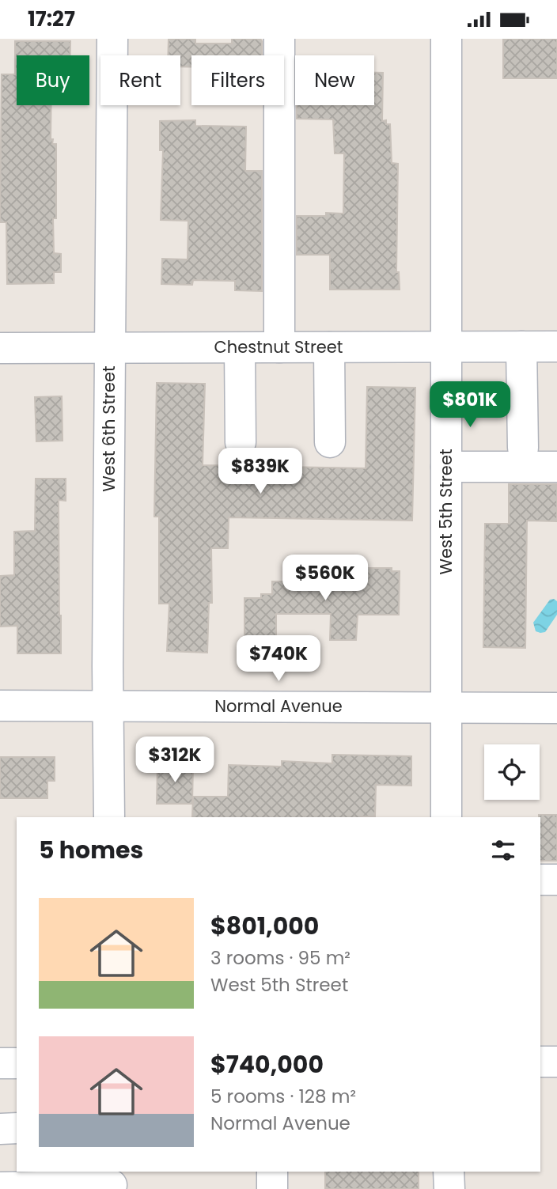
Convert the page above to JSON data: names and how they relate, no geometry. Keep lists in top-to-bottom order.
{
  "streets": {
    "street": [
      "Chestnut Street",
      "West 6th Street",
      "West 5th Street",
      "Normal Avenue"
    ]
  },
  "crossings": [
    ["Chestnut Street", "West 6th Street"],
    ["Chestnut Street", "West 5th Street"],
    ["West 6th Street", "Normal Avenue"],
    ["West 5th Street", "Normal Avenue"]
  ],
  "page": {
    "status": "17:27",
    "chip": [
      "Buy",
      "Rent",
      "Filters",
      "New"
    ],
    "price": [
      "$801K",
      "$839K",
      "$560K",
      "$740K",
      "$312K"
    ],
    "heading": "5 homes",
    "list": [
      {
        "name": "$801,000",
        "note": "3 rooms · 95 m² · West 5th Street"
      },
      {
        "name": "$740,000",
        "note": "5 rooms · 128 m² · Normal Avenue"
      }
    ]
  }
}
